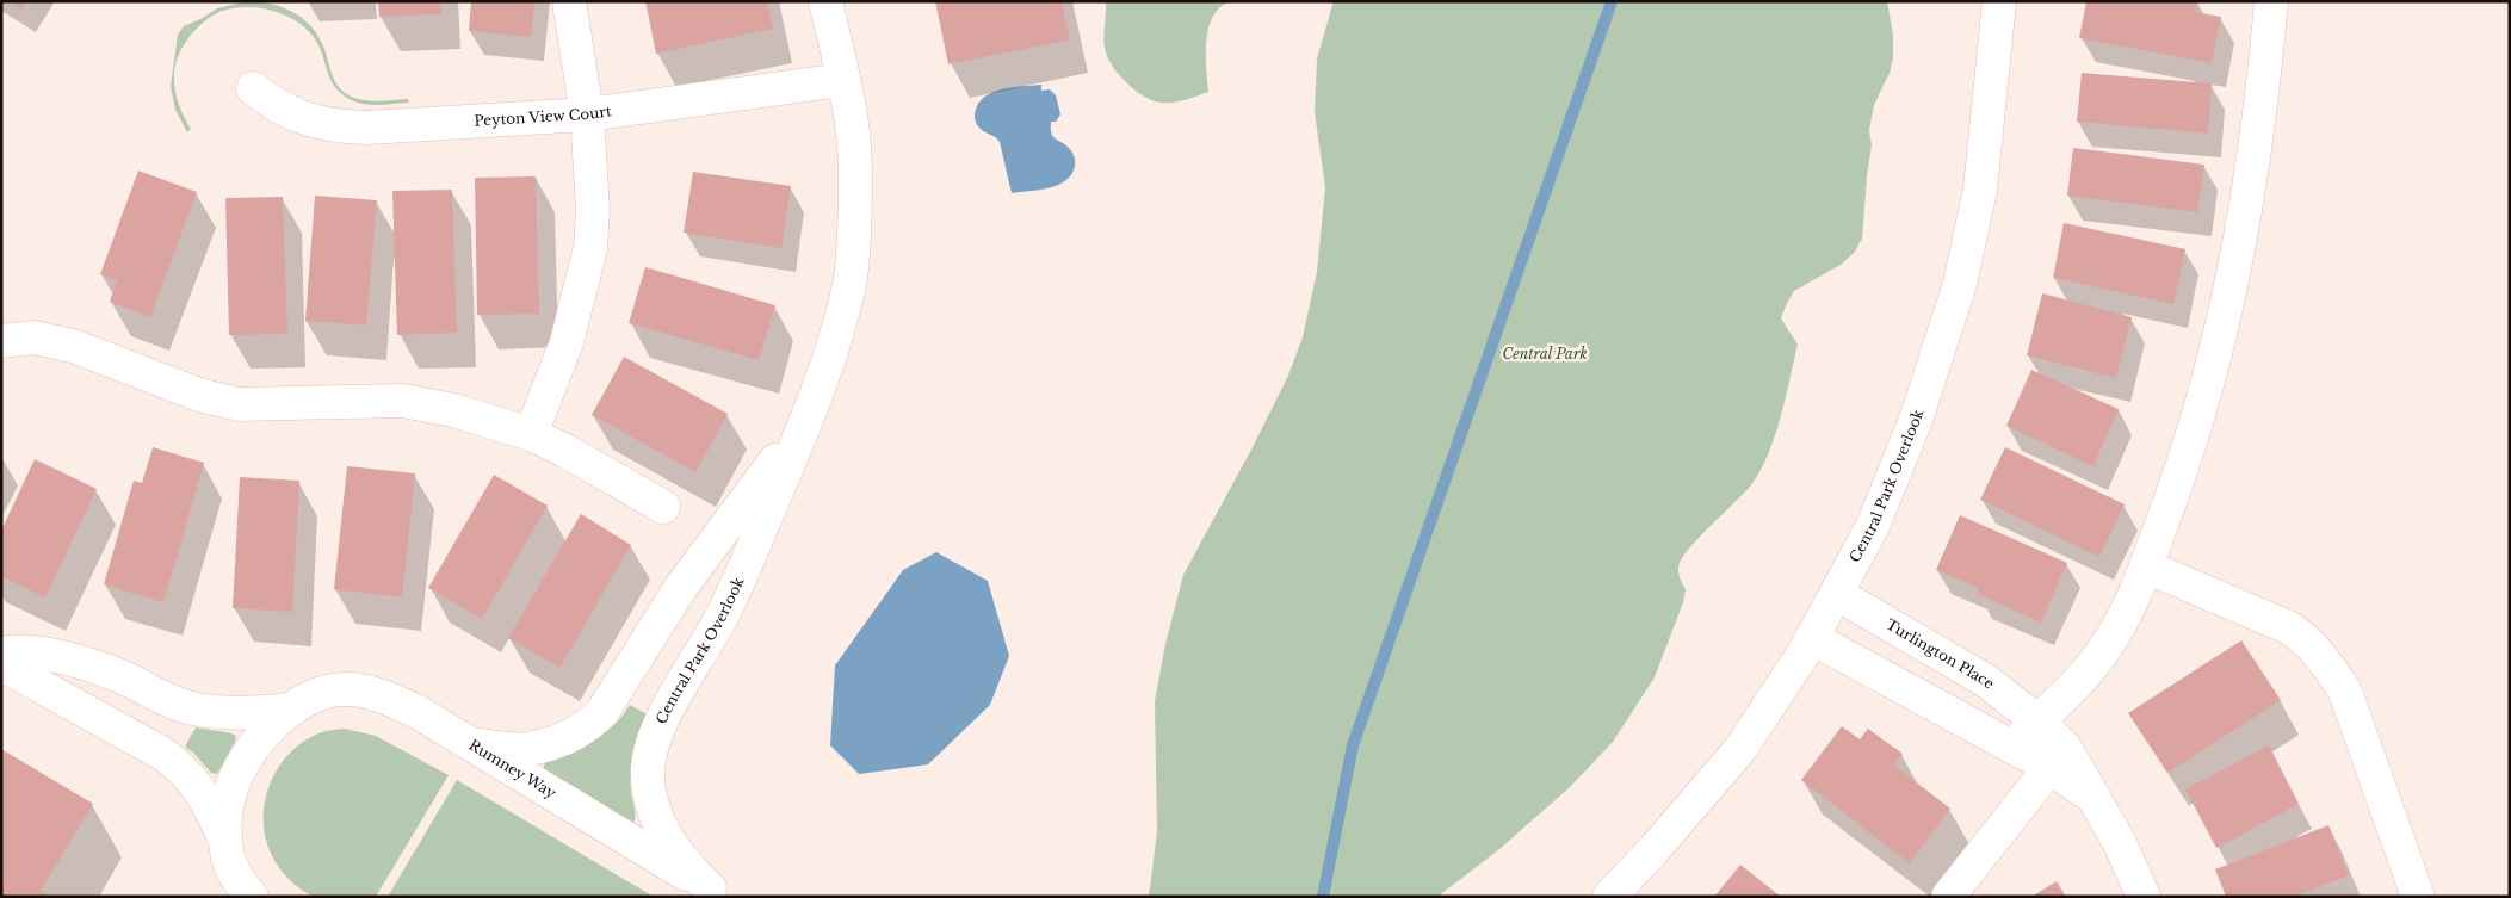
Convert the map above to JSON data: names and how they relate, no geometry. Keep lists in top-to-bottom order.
{
  "streets": {
    "street": [
      "Peyton View Court",
      "Central Park Overlook",
      "Turlington Place",
      "Rumney Way"
    ]
  },
  "crossings": [
    ["Peyton View Court", "Central Park Overlook"],
    ["Central Park Overlook", "Turlington Place"],
    ["Central Park Overlook", "Rumney Way"]
  ],
  "parks": ["Central Park"]
}
